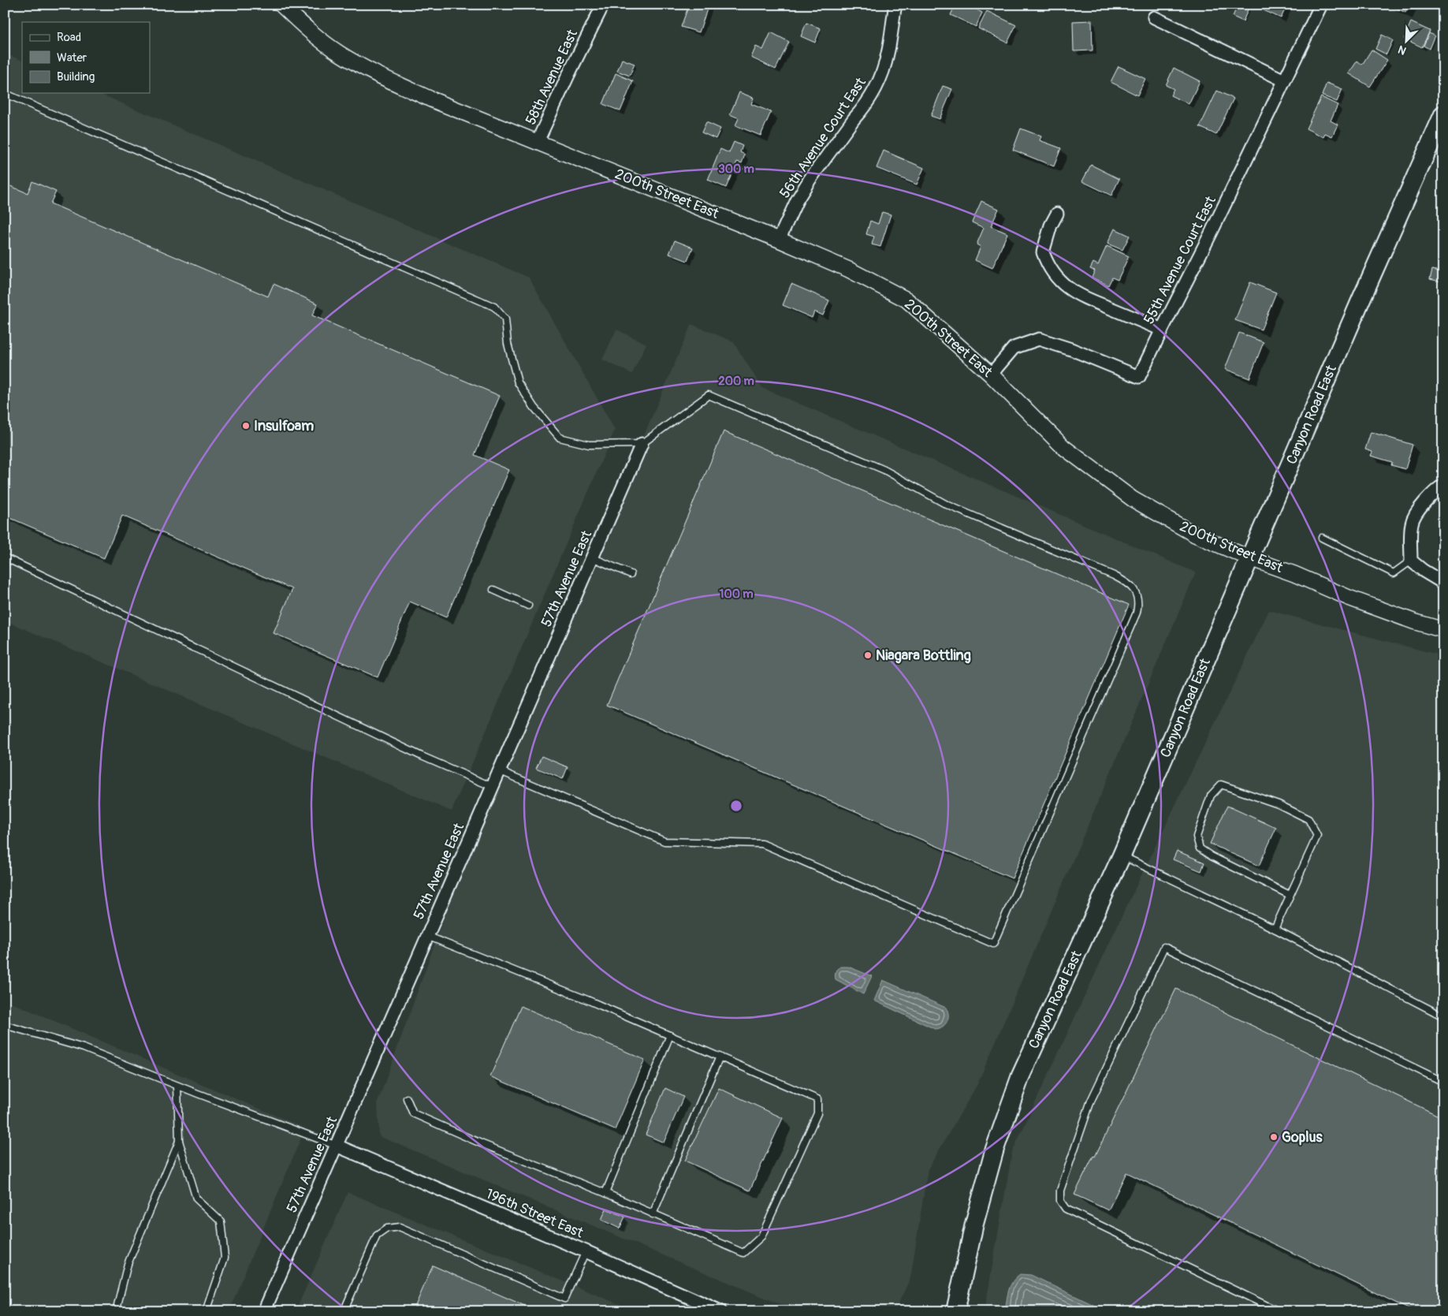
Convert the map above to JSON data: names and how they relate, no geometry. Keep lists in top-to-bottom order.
{
  "streets": {
    "main road": ["Canyon Road East"],
    "street": [
      "58th Avenue East",
      "56th Avenue Court East",
      "200th Street East",
      "55th Avenue Court East",
      "57th Avenue East",
      "196th Street East"
    ]
  },
  "crossings": [
    ["58th Avenue East", "200th Street East"],
    ["56th Avenue Court East", "200th Street East"],
    ["200th Street East", "55th Avenue Court East"],
    ["200th Street East", "Canyon Road East"],
    ["57th Avenue East", "196th Street East"]
  ],
  "places": ["Insulfoam", "Niagara Bottling", "Goplus"],
  "legend": ["Road", "Water", "Building"],
  "north": "bottom left",
  "rings": ["300 m", "200 m", "100 m"]
}
